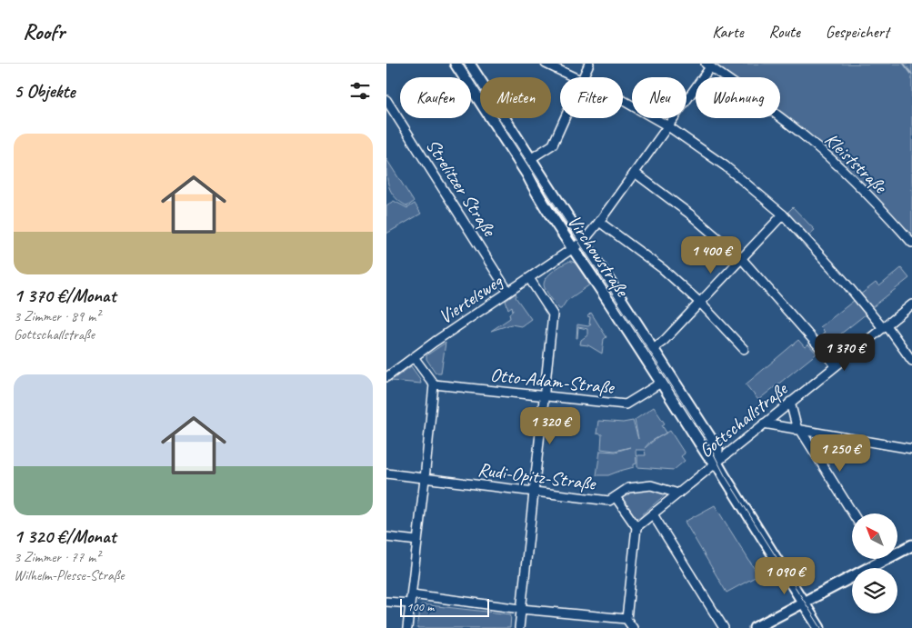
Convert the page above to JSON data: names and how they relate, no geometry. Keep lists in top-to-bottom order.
{
  "streets": {
    "main road": ["Virchowstraße"],
    "street": [
      "Kleiststraße",
      "Strelitzer Straße",
      "Viertelsweg",
      "Otto-Adam-Straße",
      "Gottschallstraße",
      "Rudi-Opitz-Straße"
    ]
  },
  "crossings": [
    ["Kleiststraße", "Viertelsweg"],
    ["Strelitzer Straße", "Viertelsweg"],
    ["Virchowstraße", "Viertelsweg"],
    ["Virchowstraße", "Otto-Adam-Straße"],
    ["Virchowstraße", "Gottschallstraße"],
    ["Gottschallstraße", "Rudi-Opitz-Straße"]
  ],
  "scale_bar": "100 m",
  "north": "top left",
  "page": {
    "header": "Roofr",
    "nav": ["Karte", "Route", "Gespeichert"],
    "heading": "5 Objekte",
    "chip": [
      "Kaufen",
      "Mieten",
      "Filter",
      "Neu",
      "Wohnung"
    ],
    "list": [
      {
        "name": "1 370 €/Monat",
        "note": "3 Zimmer · 89 m² · Gottschallstraße"
      },
      {
        "name": "1 320 €/Monat",
        "note": "3 Zimmer · 77 m² · Wilhelm-Plesse-Straße"
      }
    ],
    "price": [
      "1 400 €",
      "1 370 €",
      "1 320 €",
      "1 250 €",
      "1 090 €"
    ],
    "scale": "100 m"
  }
}
